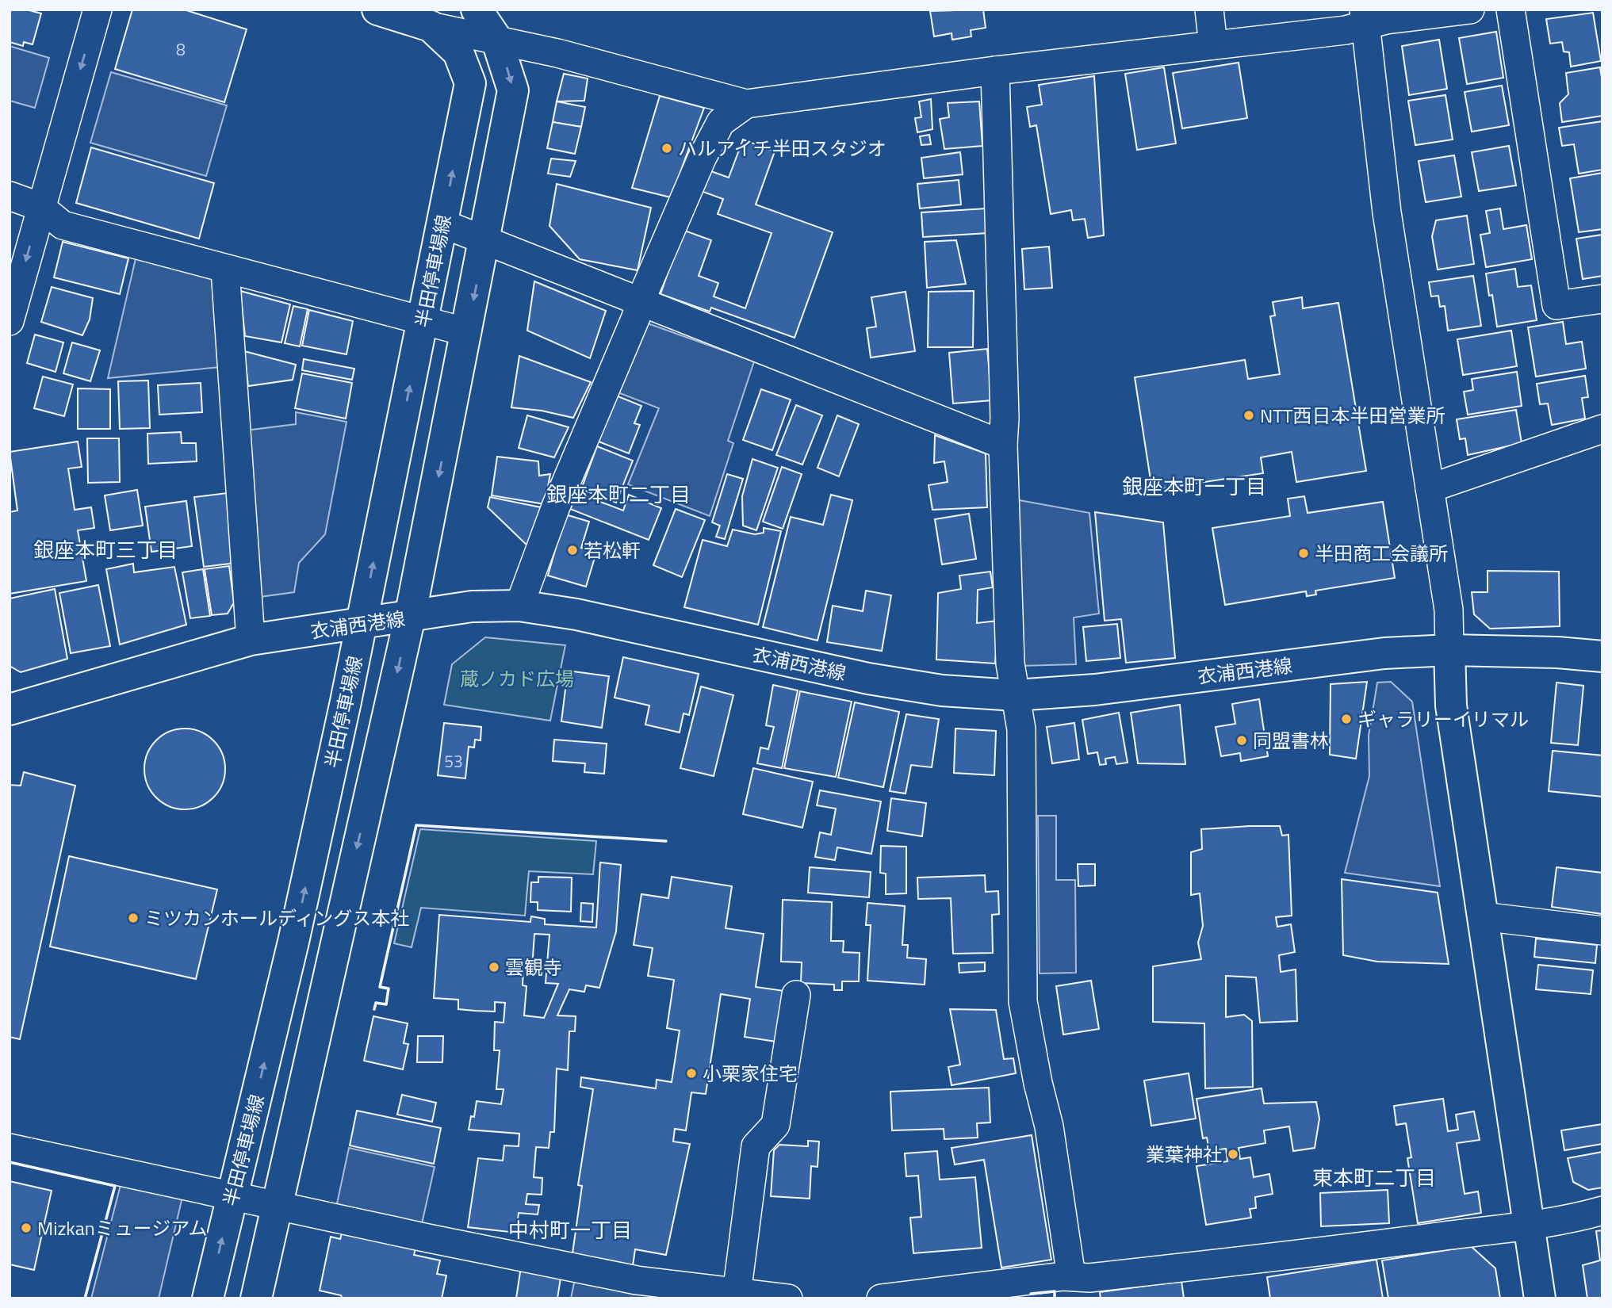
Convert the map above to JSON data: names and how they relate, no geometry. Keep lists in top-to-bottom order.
{
  "streets": {
    "main road": ["半田停車場線", "衣浦西港線"]
  },
  "crossings": [
    ["半田停車場線", "衣浦西港線"]
  ],
  "districts": [
    "銀座本町一丁目",
    "銀座本町二丁目",
    "銀座本町三丁目",
    "東本町二丁目",
    "中村町一丁目"
  ],
  "parks": ["蔵ノカド広場"],
  "places": [
    "ハルアイチ半田スタジオ",
    "NTT西日本半田営業所",
    "若松軒",
    "半田商工会議所",
    "ギャラリーイリマル",
    "同盟書林",
    "ミツカンホールディングス本社",
    "雲観寺",
    "小栗家住宅",
    "業葉神社",
    "Mizkanミュージアム"
  ],
  "house_numbers": ["8", "53"]
}
